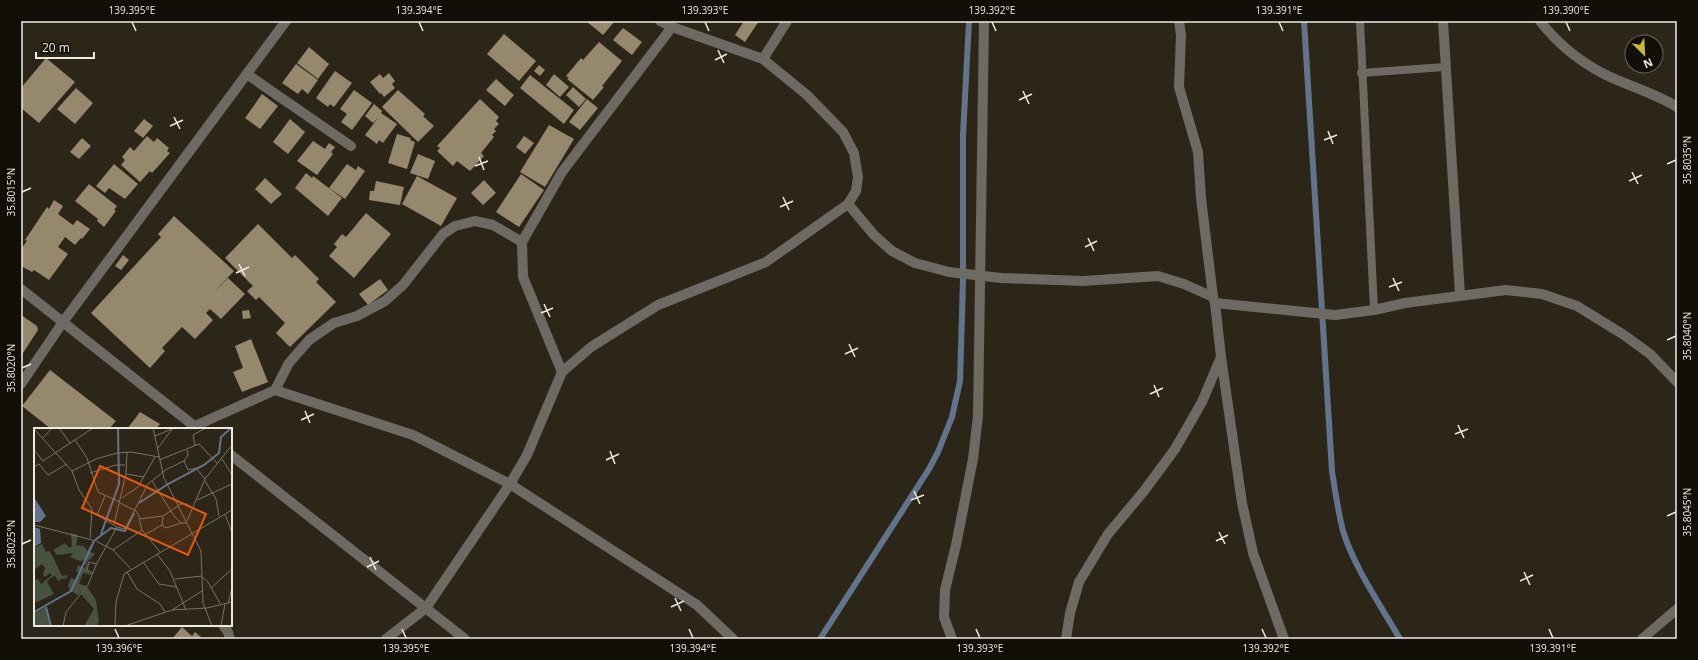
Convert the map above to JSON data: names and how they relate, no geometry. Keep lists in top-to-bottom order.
{
  "scale_bar": "20 m",
  "north": "bottom right",
  "coordinates": [
    "139.395°E",
    "139.394°E",
    "139.393°E",
    "139.392°E",
    "139.391°E",
    "139.390°E",
    "35.8035°N",
    "35.8015°N",
    "35.8040°N",
    "35.8020°N",
    "35.8045°N",
    "35.8025°N",
    "139.396°E"
  ]
}
